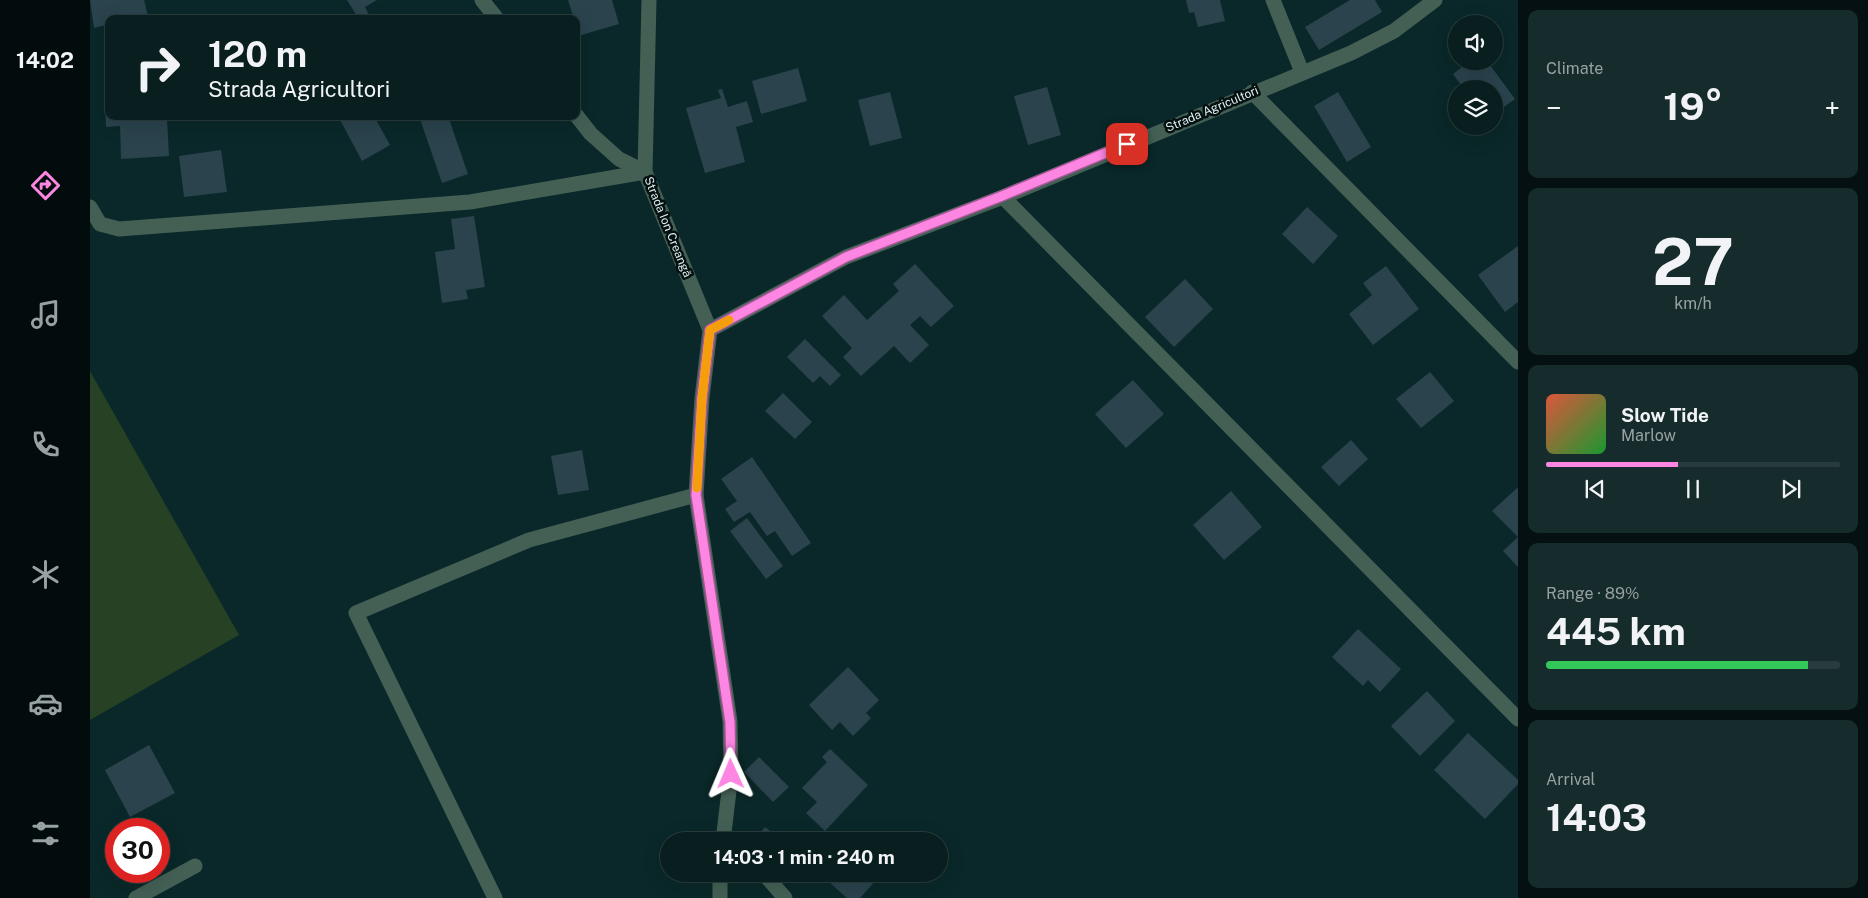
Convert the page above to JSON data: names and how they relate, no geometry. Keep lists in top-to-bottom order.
{
  "streets": {
    "street": ["Strada Agricultori", "Strada Ion Creangă"]
  },
  "crossings": [
    ["Strada Agricultori", "Strada Ion Creangă"]
  ],
  "page": {
    "tabs": "14:02",
    "tile": [
      "Climate",
      ["27", "km/h"],
      ["Range · 89%", "445 km"],
      ["Arrival", "14:03"]
    ],
    "turn": ["120 m", "Strada Agricultori"],
    "heat": ["−", "19°", "+"],
    "song": ["Slow Tide", "Marlow"],
    "limit": "30",
    "trip": "14:03 · 1 min · 240 m"
  }
}
